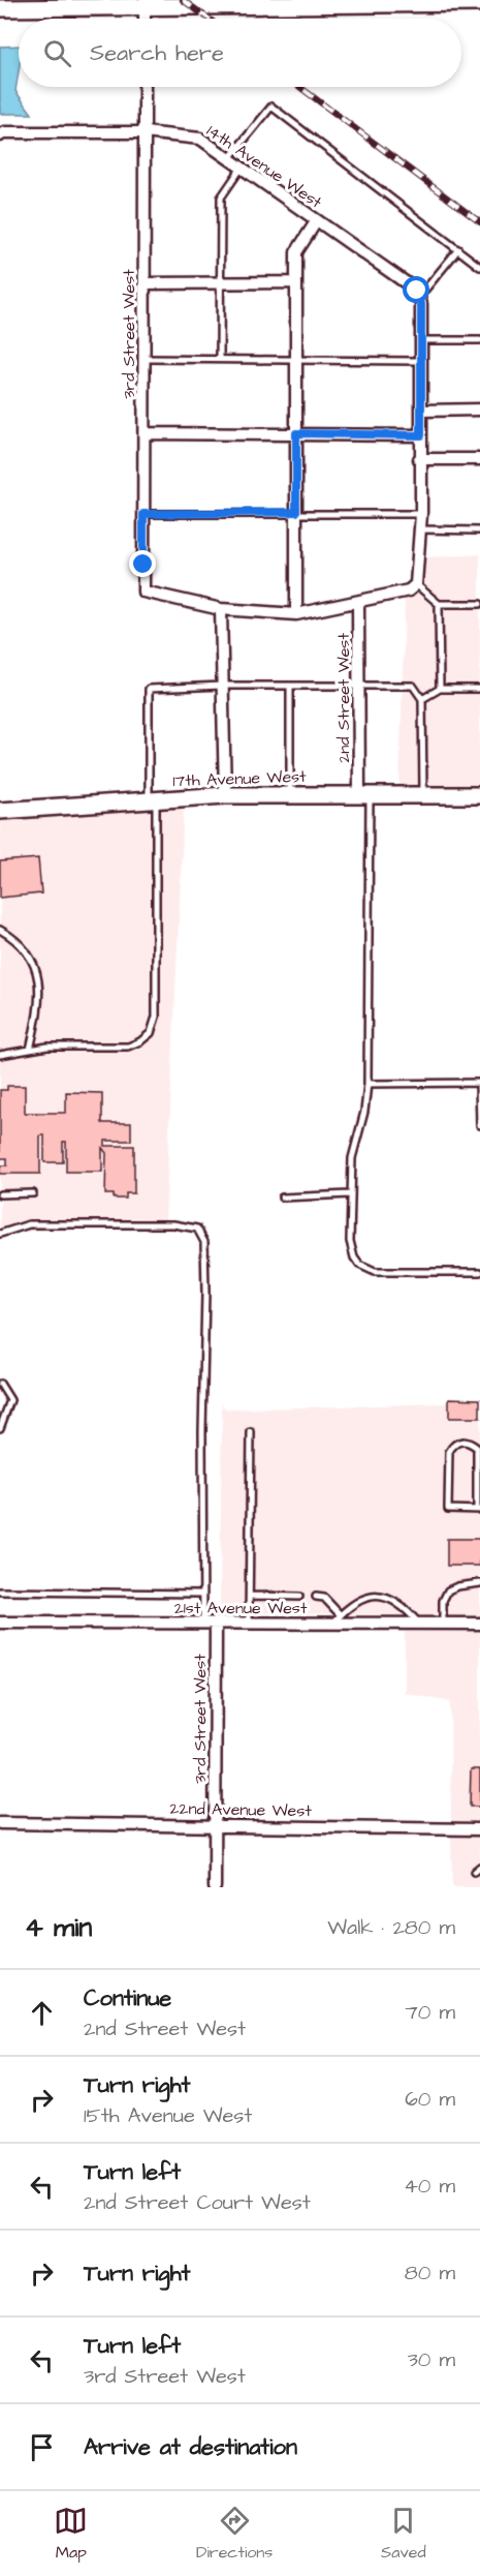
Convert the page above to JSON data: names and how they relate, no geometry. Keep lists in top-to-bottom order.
{
  "streets": {
    "street": [
      "14th Avenue West",
      "3rd Street West",
      "2nd Street West",
      "17th Avenue West",
      "21st Avenue West",
      "22nd Avenue West"
    ]
  },
  "crossings": [
    ["14th Avenue West", "3rd Street West"],
    ["3rd Street West", "21st Avenue West"],
    ["3rd Street West", "22nd Avenue West"],
    ["2nd Street West", "17th Avenue West"]
  ],
  "page": {
    "search": "Search here",
    "heading": ["4 min", "Walk · 280 m"],
    "list": [
      ["Continue", "2nd Street West", "70 m"],
      ["Turn right", "15th Avenue West", "60 m"],
      ["Turn left", "2nd Street Court West", "40 m"],
      ["Turn right", "80 m"],
      ["Turn left", "3rd Street West", "30 m"],
      "Arrive at destination"
    ],
    "nav": ["Map", "Directions", "Saved"]
  }
}
